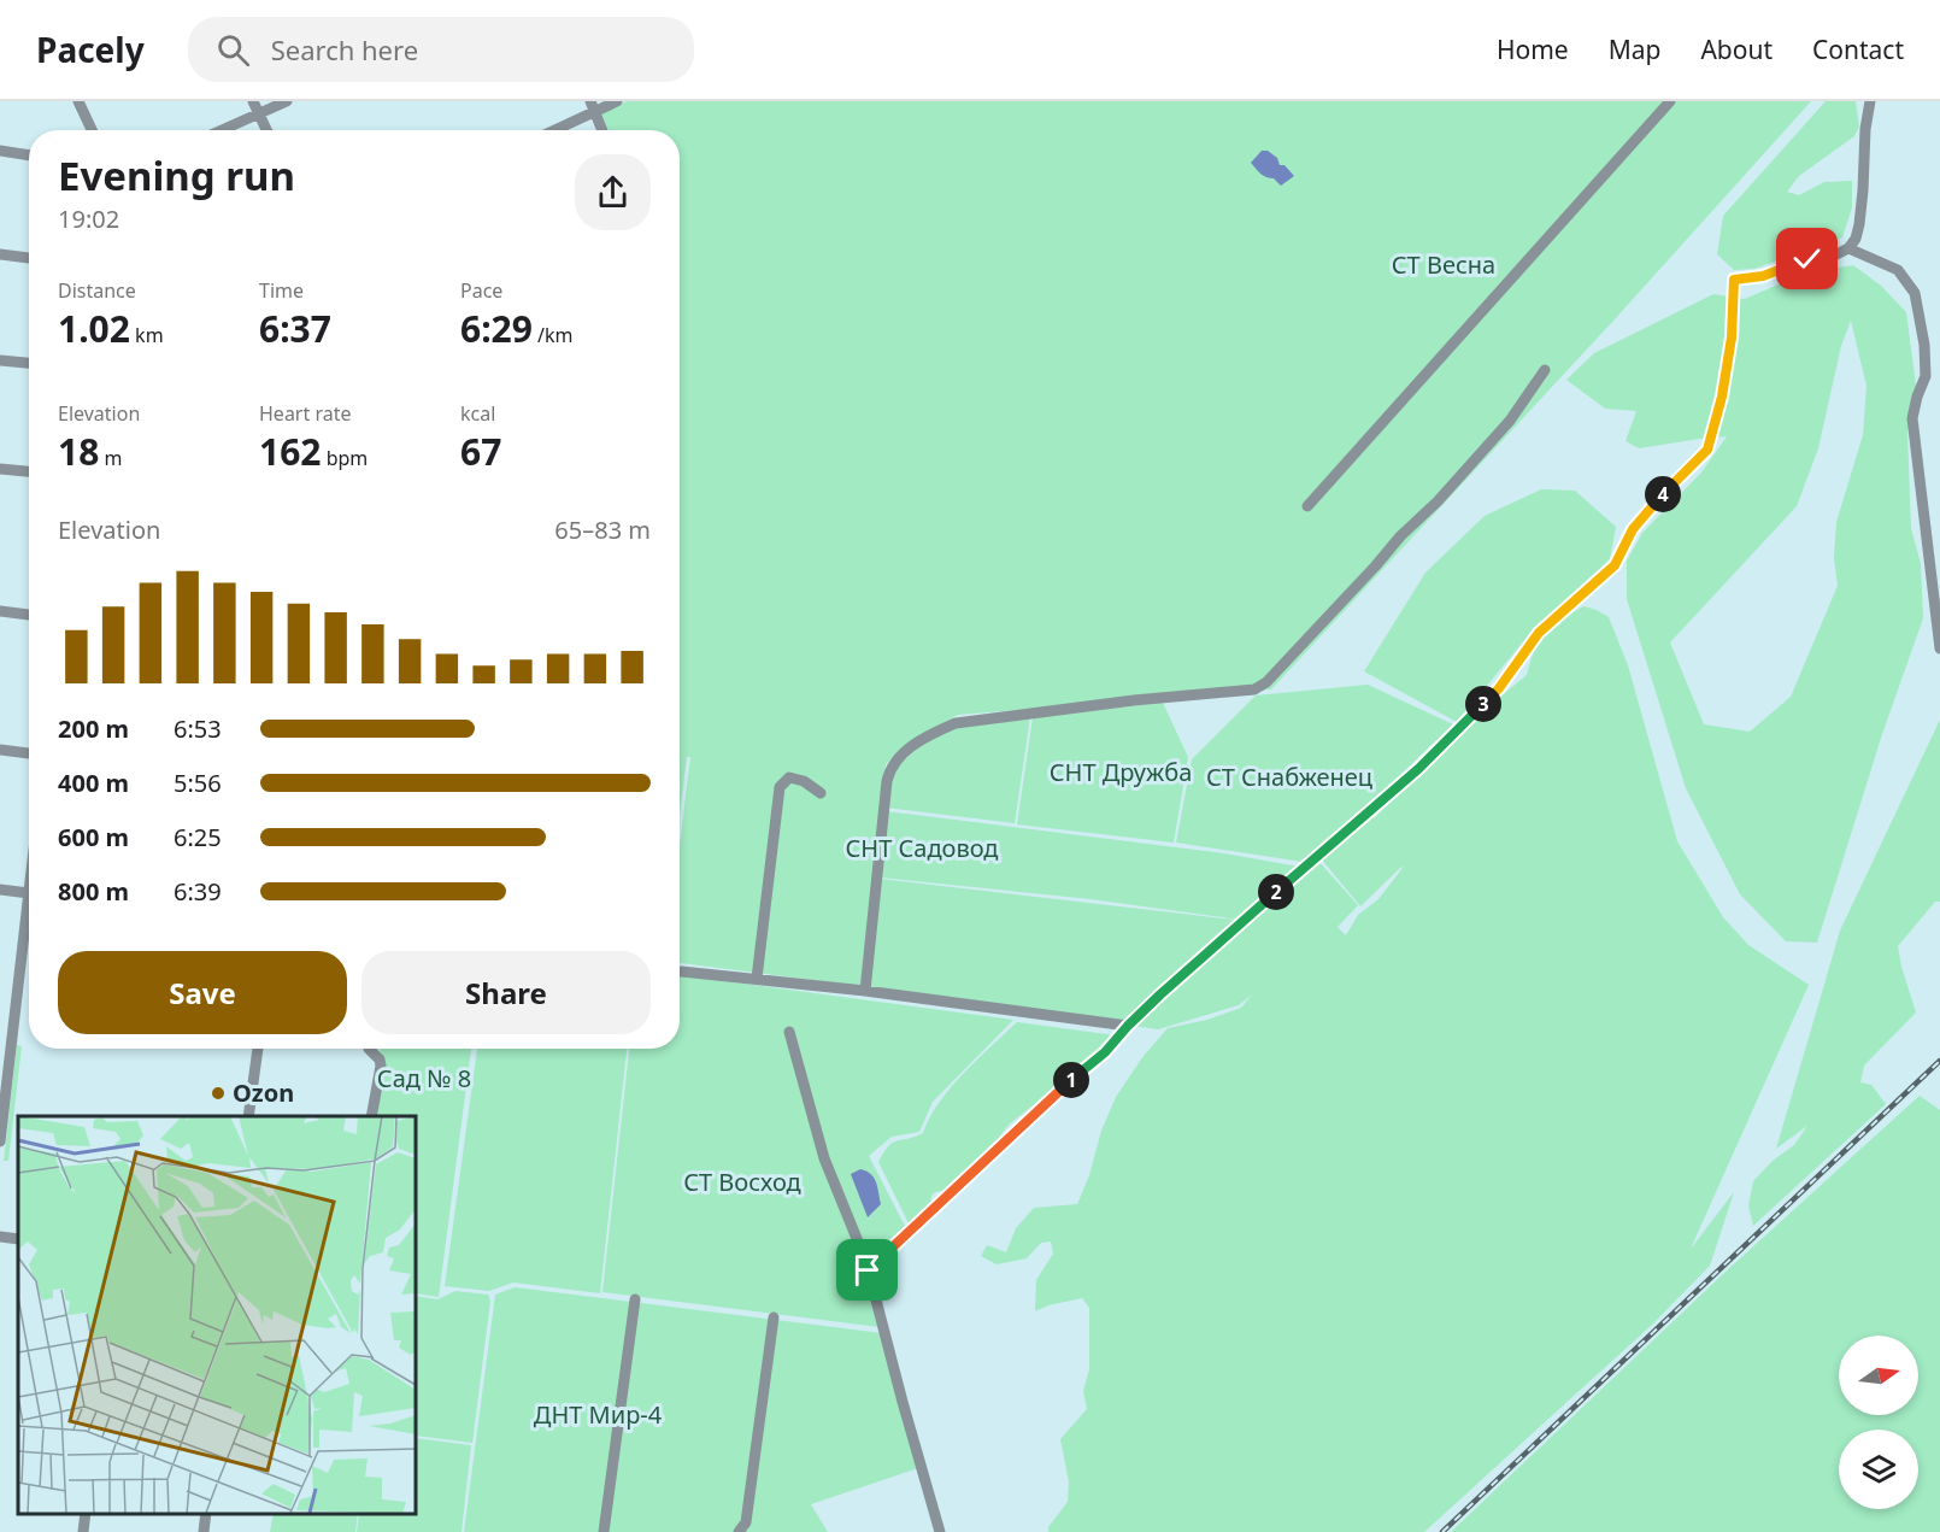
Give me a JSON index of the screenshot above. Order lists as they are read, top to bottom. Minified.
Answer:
{"parks":["СТ Весна","СНТ Дружба","СТ Снабженец","СНТ Садовод","Сад № 8","СТ Восход","ДНТ Мир-4"],"places":["Ozon"],"north":"right","page":{"header":"Pacely","search":"Search here","nav":["Home","Map","About","Contact"],"heading":["Evening run","19:02"],"stats":[["Distance","1.02 km"],["Time","6:37"],["Pace","6:29 /km"],["Elevation","18 m"],["Heart rate","162 bpm"],["kcal","67"]],"pins":["4","3","2","1"],"chart":["Elevation","65–83 m"],"list":[{"name":"200 m","note":"6:53"},{"name":"400 m","note":"5:56"},{"name":"600 m","note":"6:25"},{"name":"800 m","note":"6:39"}],"buttons":["Save","Share"]}}
